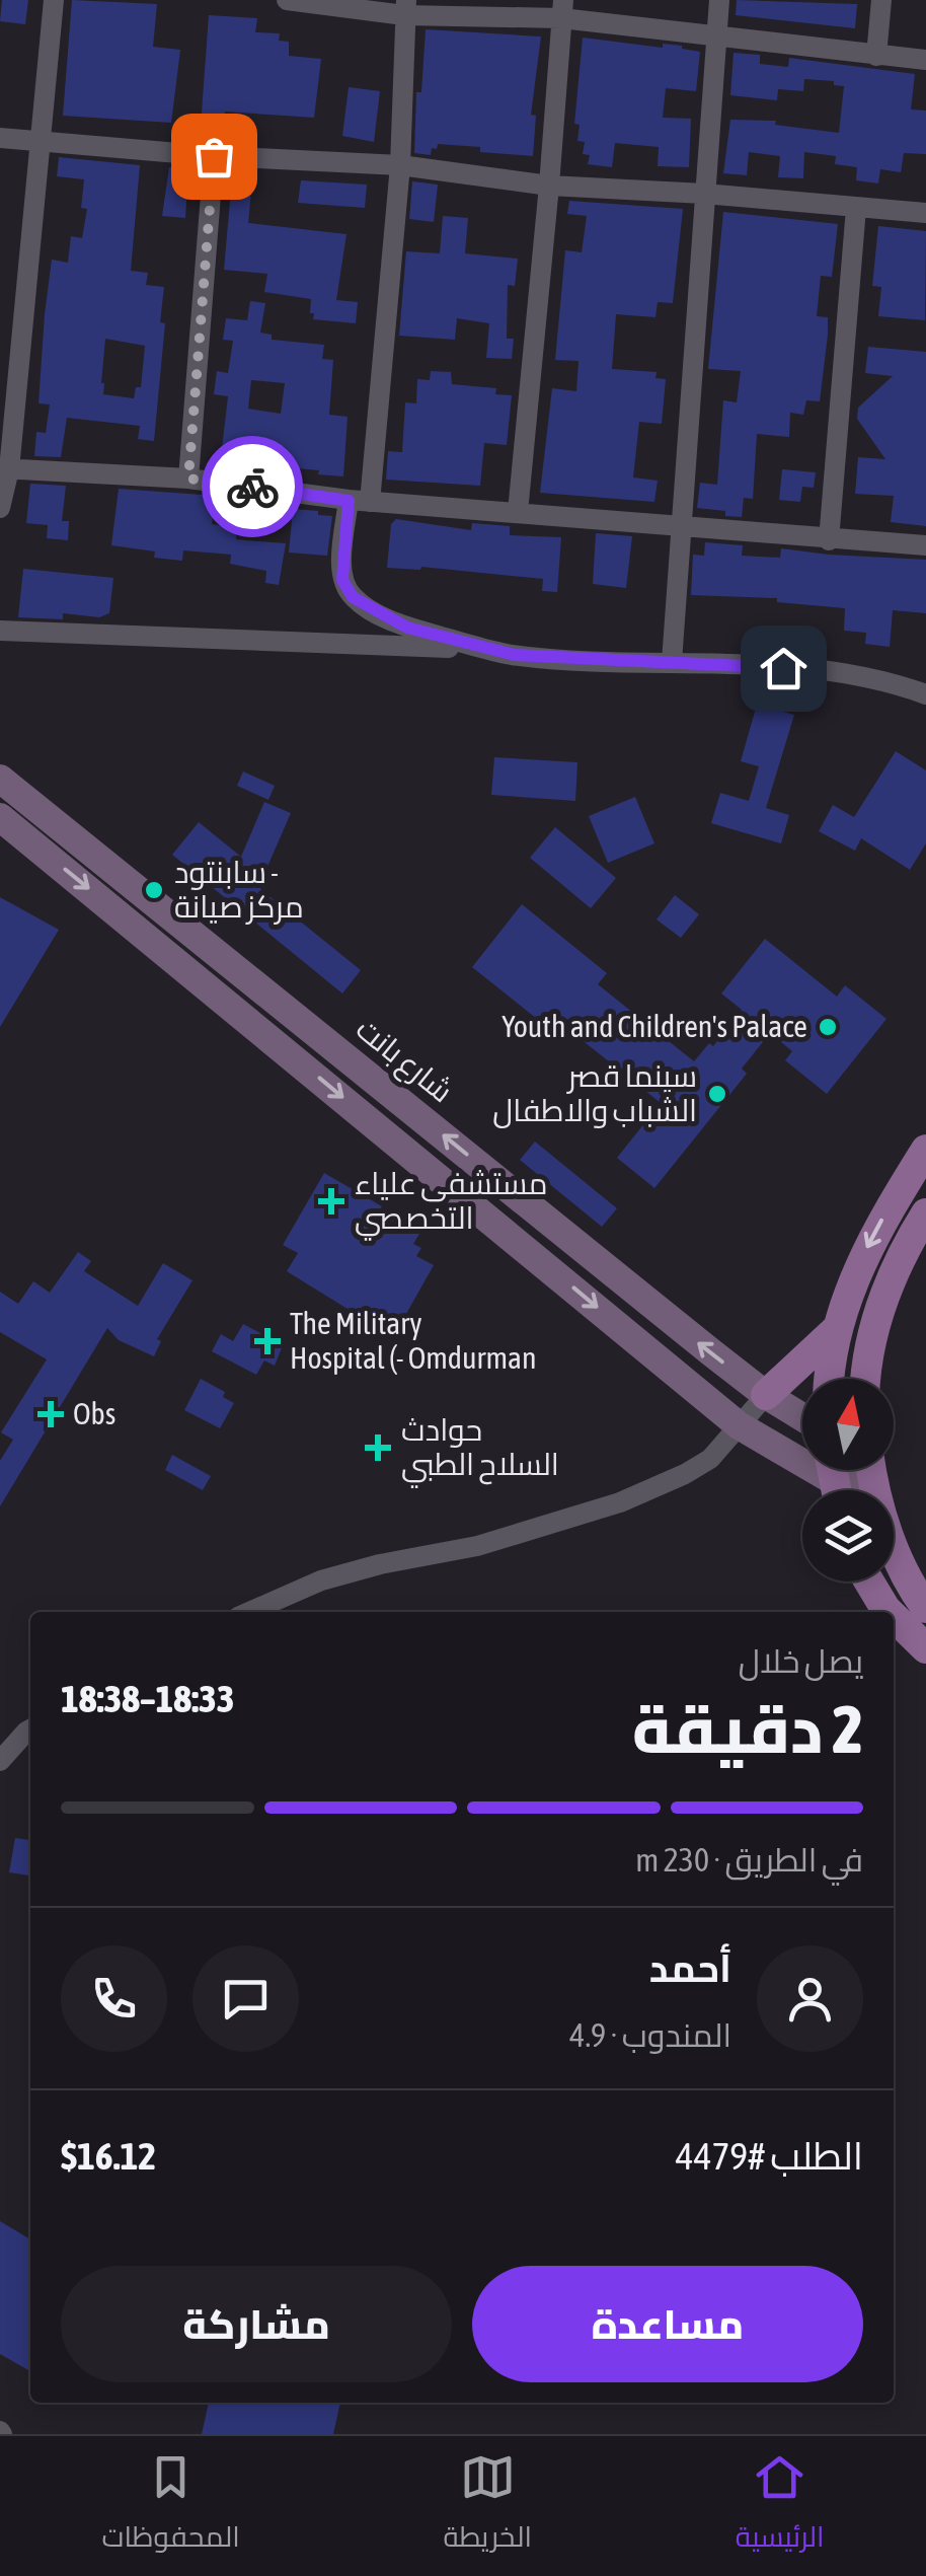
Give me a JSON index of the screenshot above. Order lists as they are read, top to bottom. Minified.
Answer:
{"streets":{"main road":["شارع بانت"]},"places":{"other":["سابنتود - مركز صيانة","Youth and Children's Palace","سينما قصر الشباب والاطفال"],"health":["مستشفى علياء التخصصي","The Military Hospital (- Omdurman","Obs","حوادث السلاح الطبي"]},"north":"top","page":{"heading":["2 دقيقة","يصل خلال","18:33–18:38"],"panel":["أحمد","المندوب · 4.9","الطلب #4479","$16.12"],"bar":"في الطريق · 230 m","buttons":["مساعدة","مشاركة"],"tabs":["الرئيسية","الخريطة","المحفوظات"]}}
